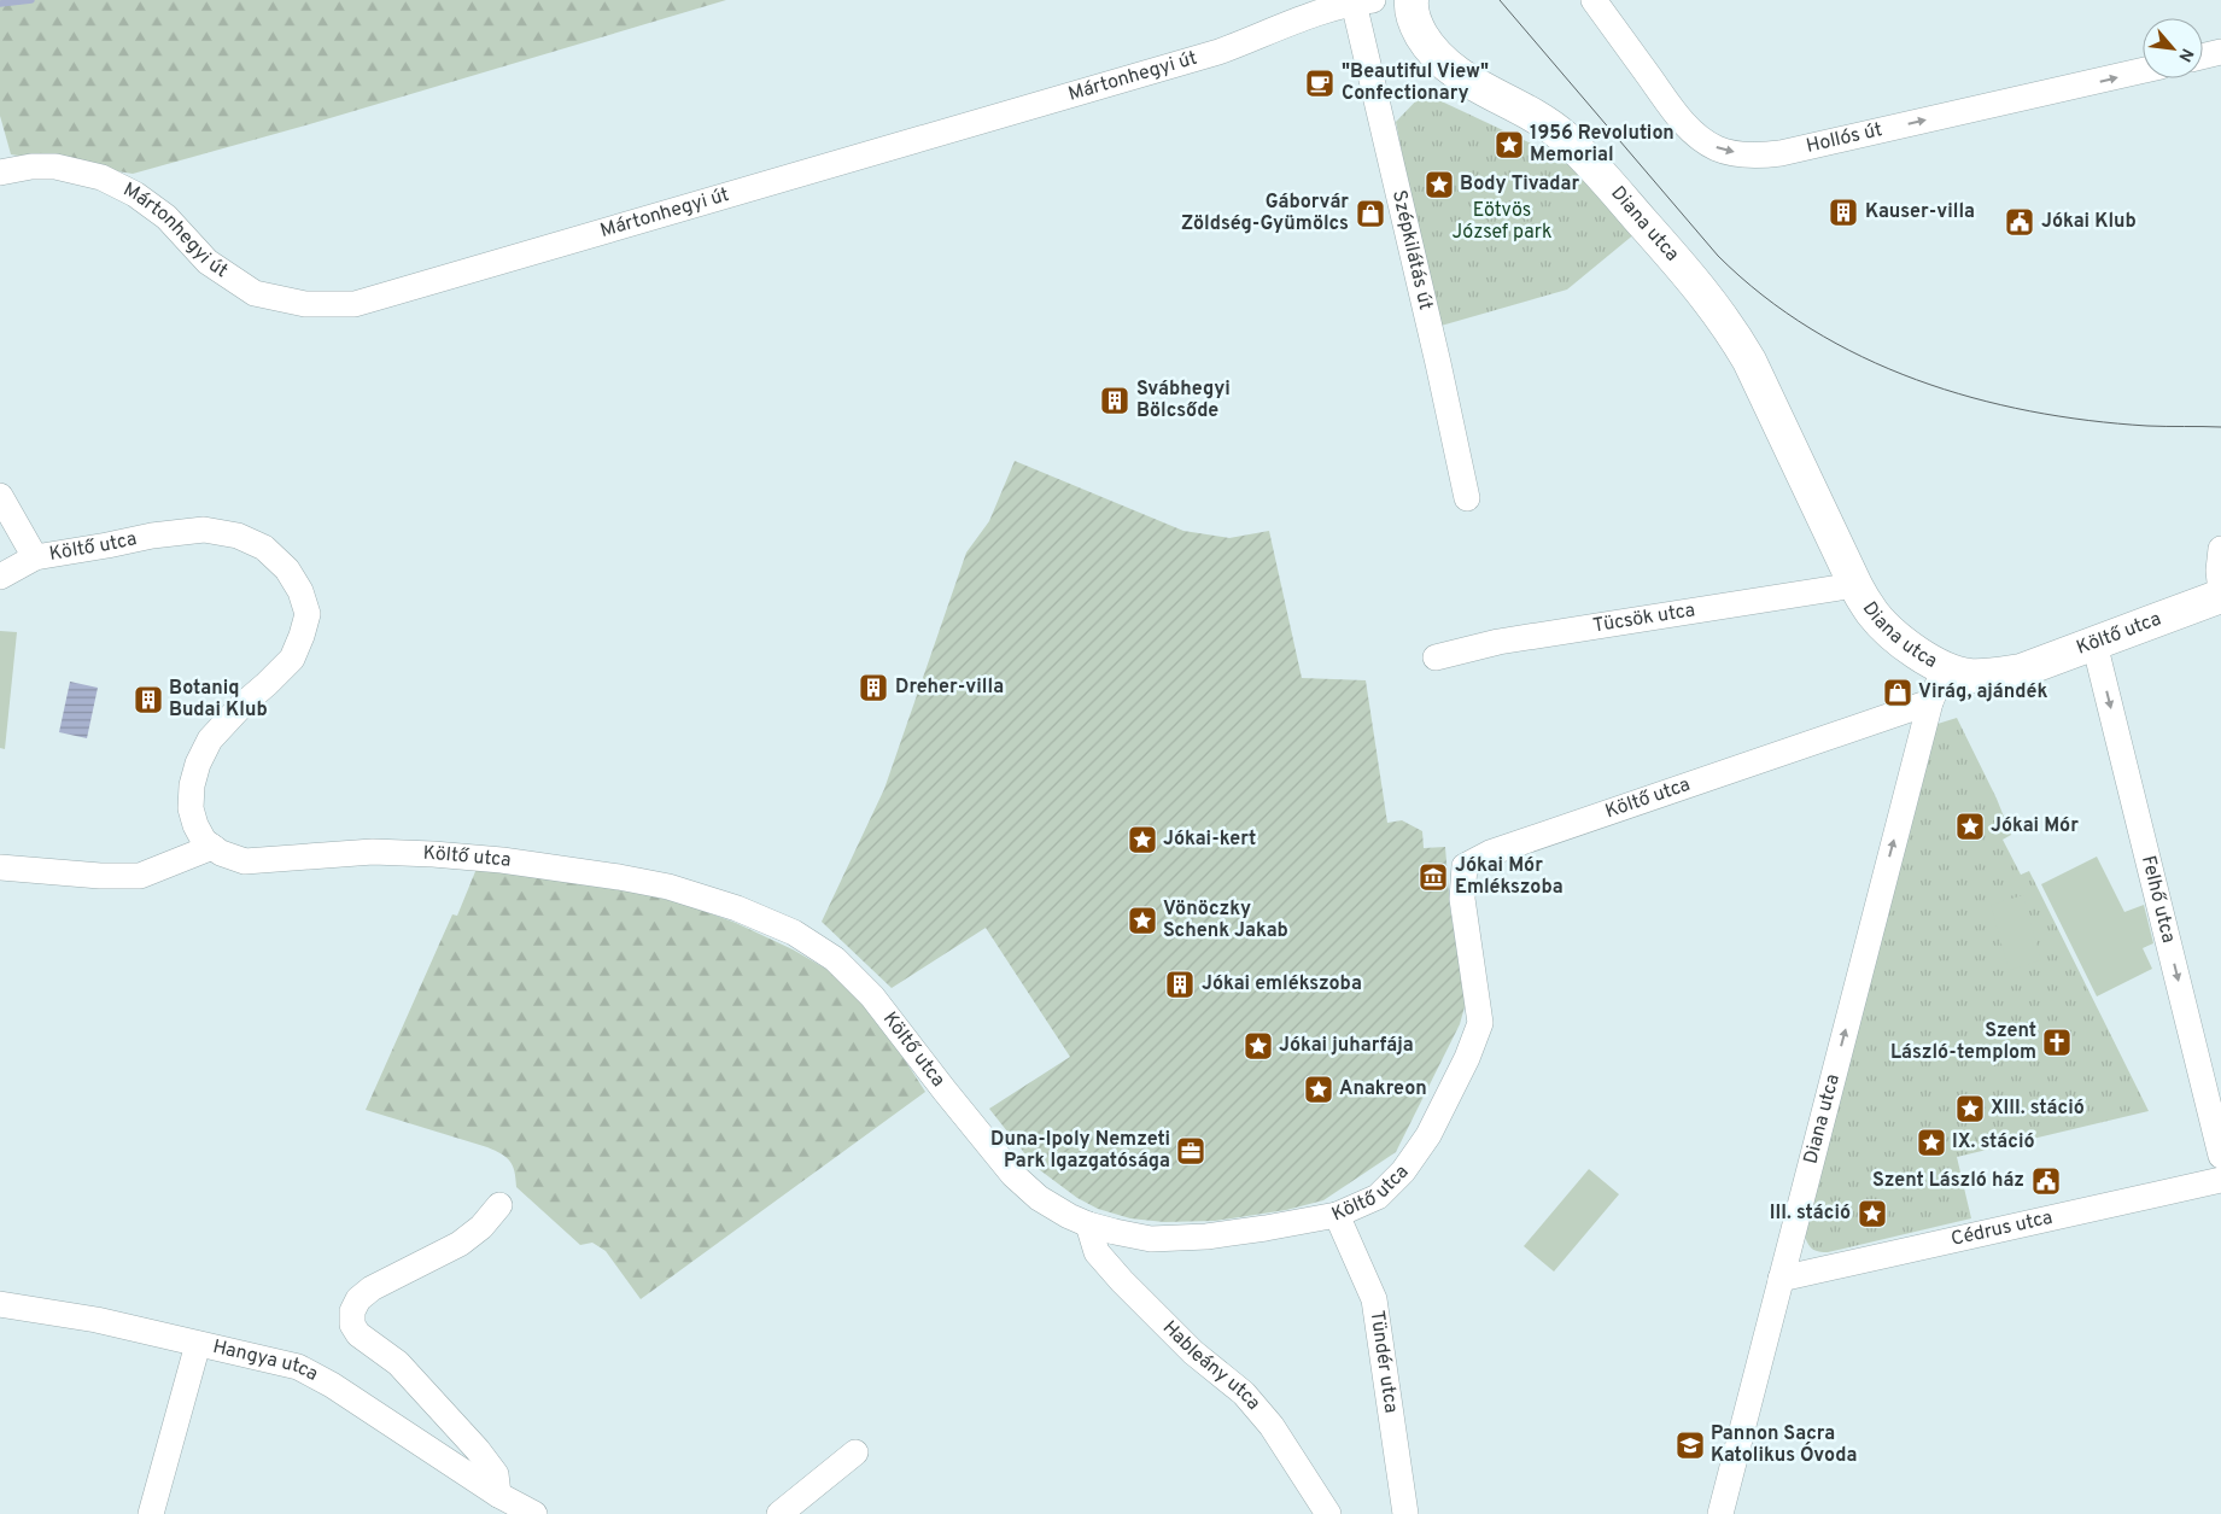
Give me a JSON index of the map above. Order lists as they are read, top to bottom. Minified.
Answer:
{"streets":{"street":["Mártonhegyi út","Hollós út","Diana utca","Szépkilátás út","Költő utca","Tücsök utca","Felhő utca","Cédrus utca","Tündér utca","Hangya utca","Hableány utca"]},"crossings":[["Mártonhegyi út","Szépkilátás út"],["Diana utca","Költő utca"],["Diana utca","Tücsök utca"],["Diana utca","Cédrus utca"],["Költő utca","Felhő utca"],["Költő utca","Tündér utca"],["Költő utca","Hableány utca"]],"one_way":["Hollós út","Felhő utca"],"parks":["Eötvös József park"],"places":{"cafe":["\"Beautiful View\" Confectionary"],"place":["1956 Revolution Memorial","Body Tivadar","Jókai Mór","Jókai-kert","Vönöczky Schenk Jakab","Jókai juharfája","Anakreon","XIII. stáció","IX. stáció","III. stáció"],"building":["Kauser-villa","Svábhegyi Bölcsőde","Dreher-villa","Botaniq Budai Klub","Jókai emlékszoba"],"shop":["Gáborvár Zöldség-Gyümölcs","Virág, ajándék"],"public building":["Jókai Klub","Szent László ház"],"museum":["Jókai Mór Emlékszoba"],"church":["Szent László-templom"],"office":["Duna-Ipoly Nemzeti Park Igazgatósága"],"school or university":["Pannon Sacra Katolikus Óvoda"]},"north":"bottom right"}
